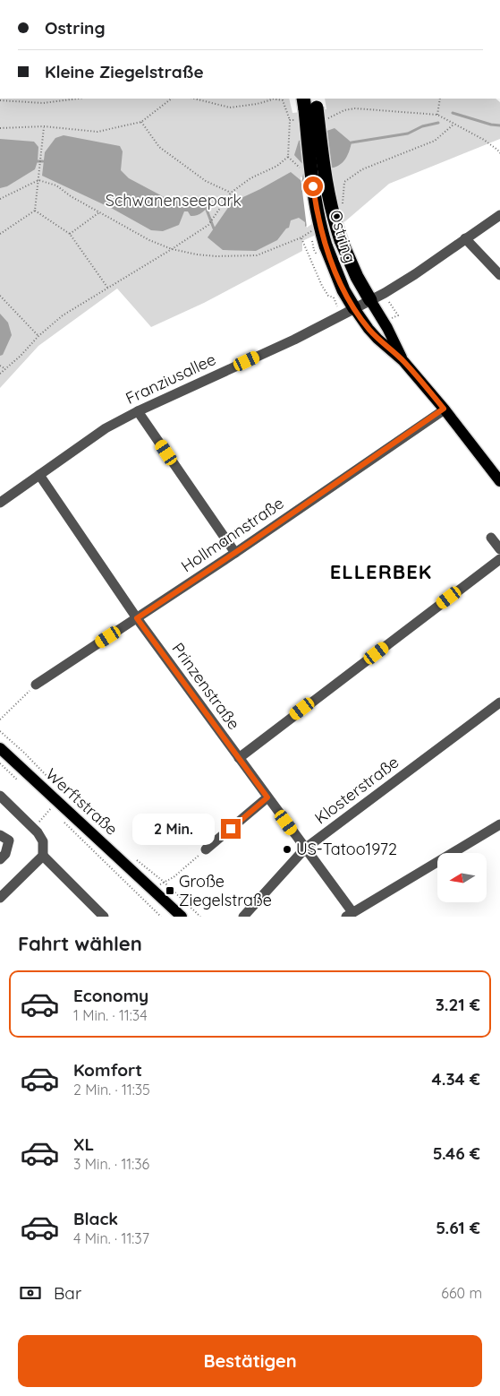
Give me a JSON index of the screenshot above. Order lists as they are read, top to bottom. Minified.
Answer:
{"streets":{"highway":["Ostring"],"main road":["Werftstraße"],"street":["Franziusallee","Hollmannstraße","Prinzenstraße","Klosterstraße"]},"crossings":[["Ostring","Franziusallee"],["Ostring","Hollmannstraße"],["Franziusallee","Prinzenstraße"],["Hollmannstraße","Prinzenstraße"],["Prinzenstraße","Klosterstraße"]],"districts":["ELLERBEK"],"parks":["Schwanenseepark"],"places":{"other":["US-Tatoo1972"],"transit":["Große Ziegelstraße"]},"north":"left","page":{"banner":["Ostring","Kleine Ziegelstraße"],"bubble":"2 Min.","heading":"Fahrt wählen","list":[{"name":"Economy","note":"1 Min. · 11:34","value":"3.21 €"},{"name":"Komfort","note":"2 Min. · 11:35","value":"4.34 €"},{"name":"XL","note":"3 Min. · 11:36","value":"5.46 €"},{"name":"Black","note":"4 Min. · 11:37","value":"5.61 €"}],"pay":["Bar","660 m"],"buttons":"Bestätigen"}}
